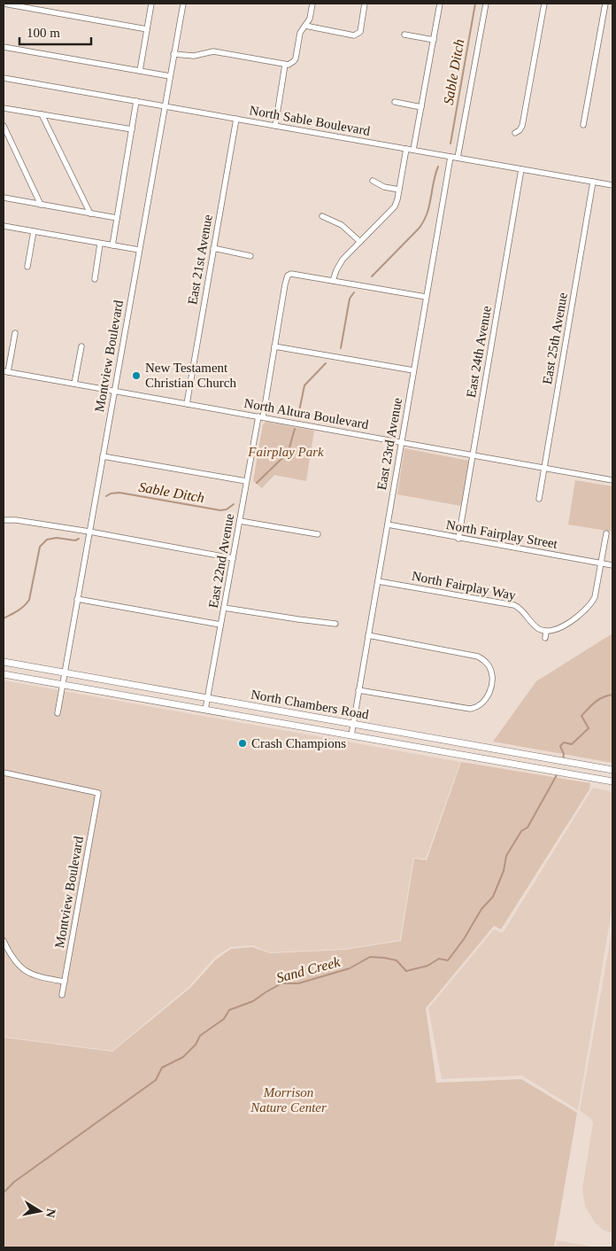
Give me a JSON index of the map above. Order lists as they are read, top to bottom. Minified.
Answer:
{"streets":{"main road":["North Chambers Road"],"street":["North Sable Boulevard","East 21st Avenue","East 25th Avenue","East 24th Avenue","Montview Boulevard","North Altura Boulevard","East 23rd Avenue","North Fairplay Street","East 22nd Avenue","North Fairplay Way"]},"crossings":[["North Sable Boulevard","East 21st Avenue"],["North Sable Boulevard","East 25th Avenue"],["North Sable Boulevard","East 24th Avenue"],["North Sable Boulevard","Montview Boulevard"],["North Sable Boulevard","East 23rd Avenue"],["East 21st Avenue","North Altura Boulevard"],["East 25th Avenue","North Altura Boulevard"],["East 24th Avenue","North Altura Boulevard"],["East 24th Avenue","North Fairplay Street"],["Montview Boulevard","North Altura Boulevard"],["Montview Boulevard","North Chambers Road"],["North Altura Boulevard","East 23rd Avenue"],["North Altura Boulevard","East 22nd Avenue"],["East 23rd Avenue","North Fairplay Street"],["East 23rd Avenue","North Fairplay Way"],["East 23rd Avenue","North Chambers Road"],["East 22nd Avenue","North Chambers Road"]],"water":["Sable Ditch","Sand Creek"],"parks":["Fairplay Park","Morrison Nature Center"],"places":["New Testament Christian Church","Crash Champions"],"scale_bar":"100 m","north":"right"}
